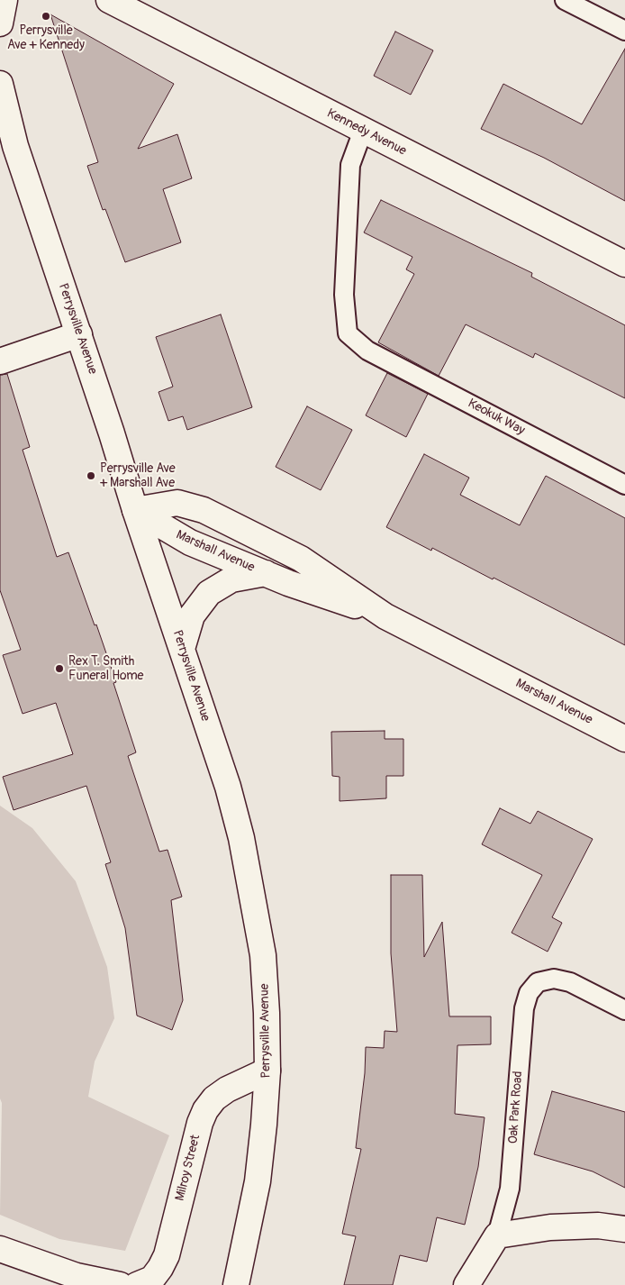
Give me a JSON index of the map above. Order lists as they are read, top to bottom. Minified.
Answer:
{"streets":{"main road":["Kennedy Avenue","Perrysville Avenue","Marshall Avenue","Oak Park Road","Milroy Street"],"lane":["Keokuk Way"]},"crossings":[["Kennedy Avenue","Keokuk Way"],["Perrysville Avenue","Marshall Avenue"],["Perrysville Avenue","Milroy Street"]],"places":["Perrysville Ave + Kennedy","Perrysville Ave + Marshall Ave","Rex T. Smith Funeral Home"]}
